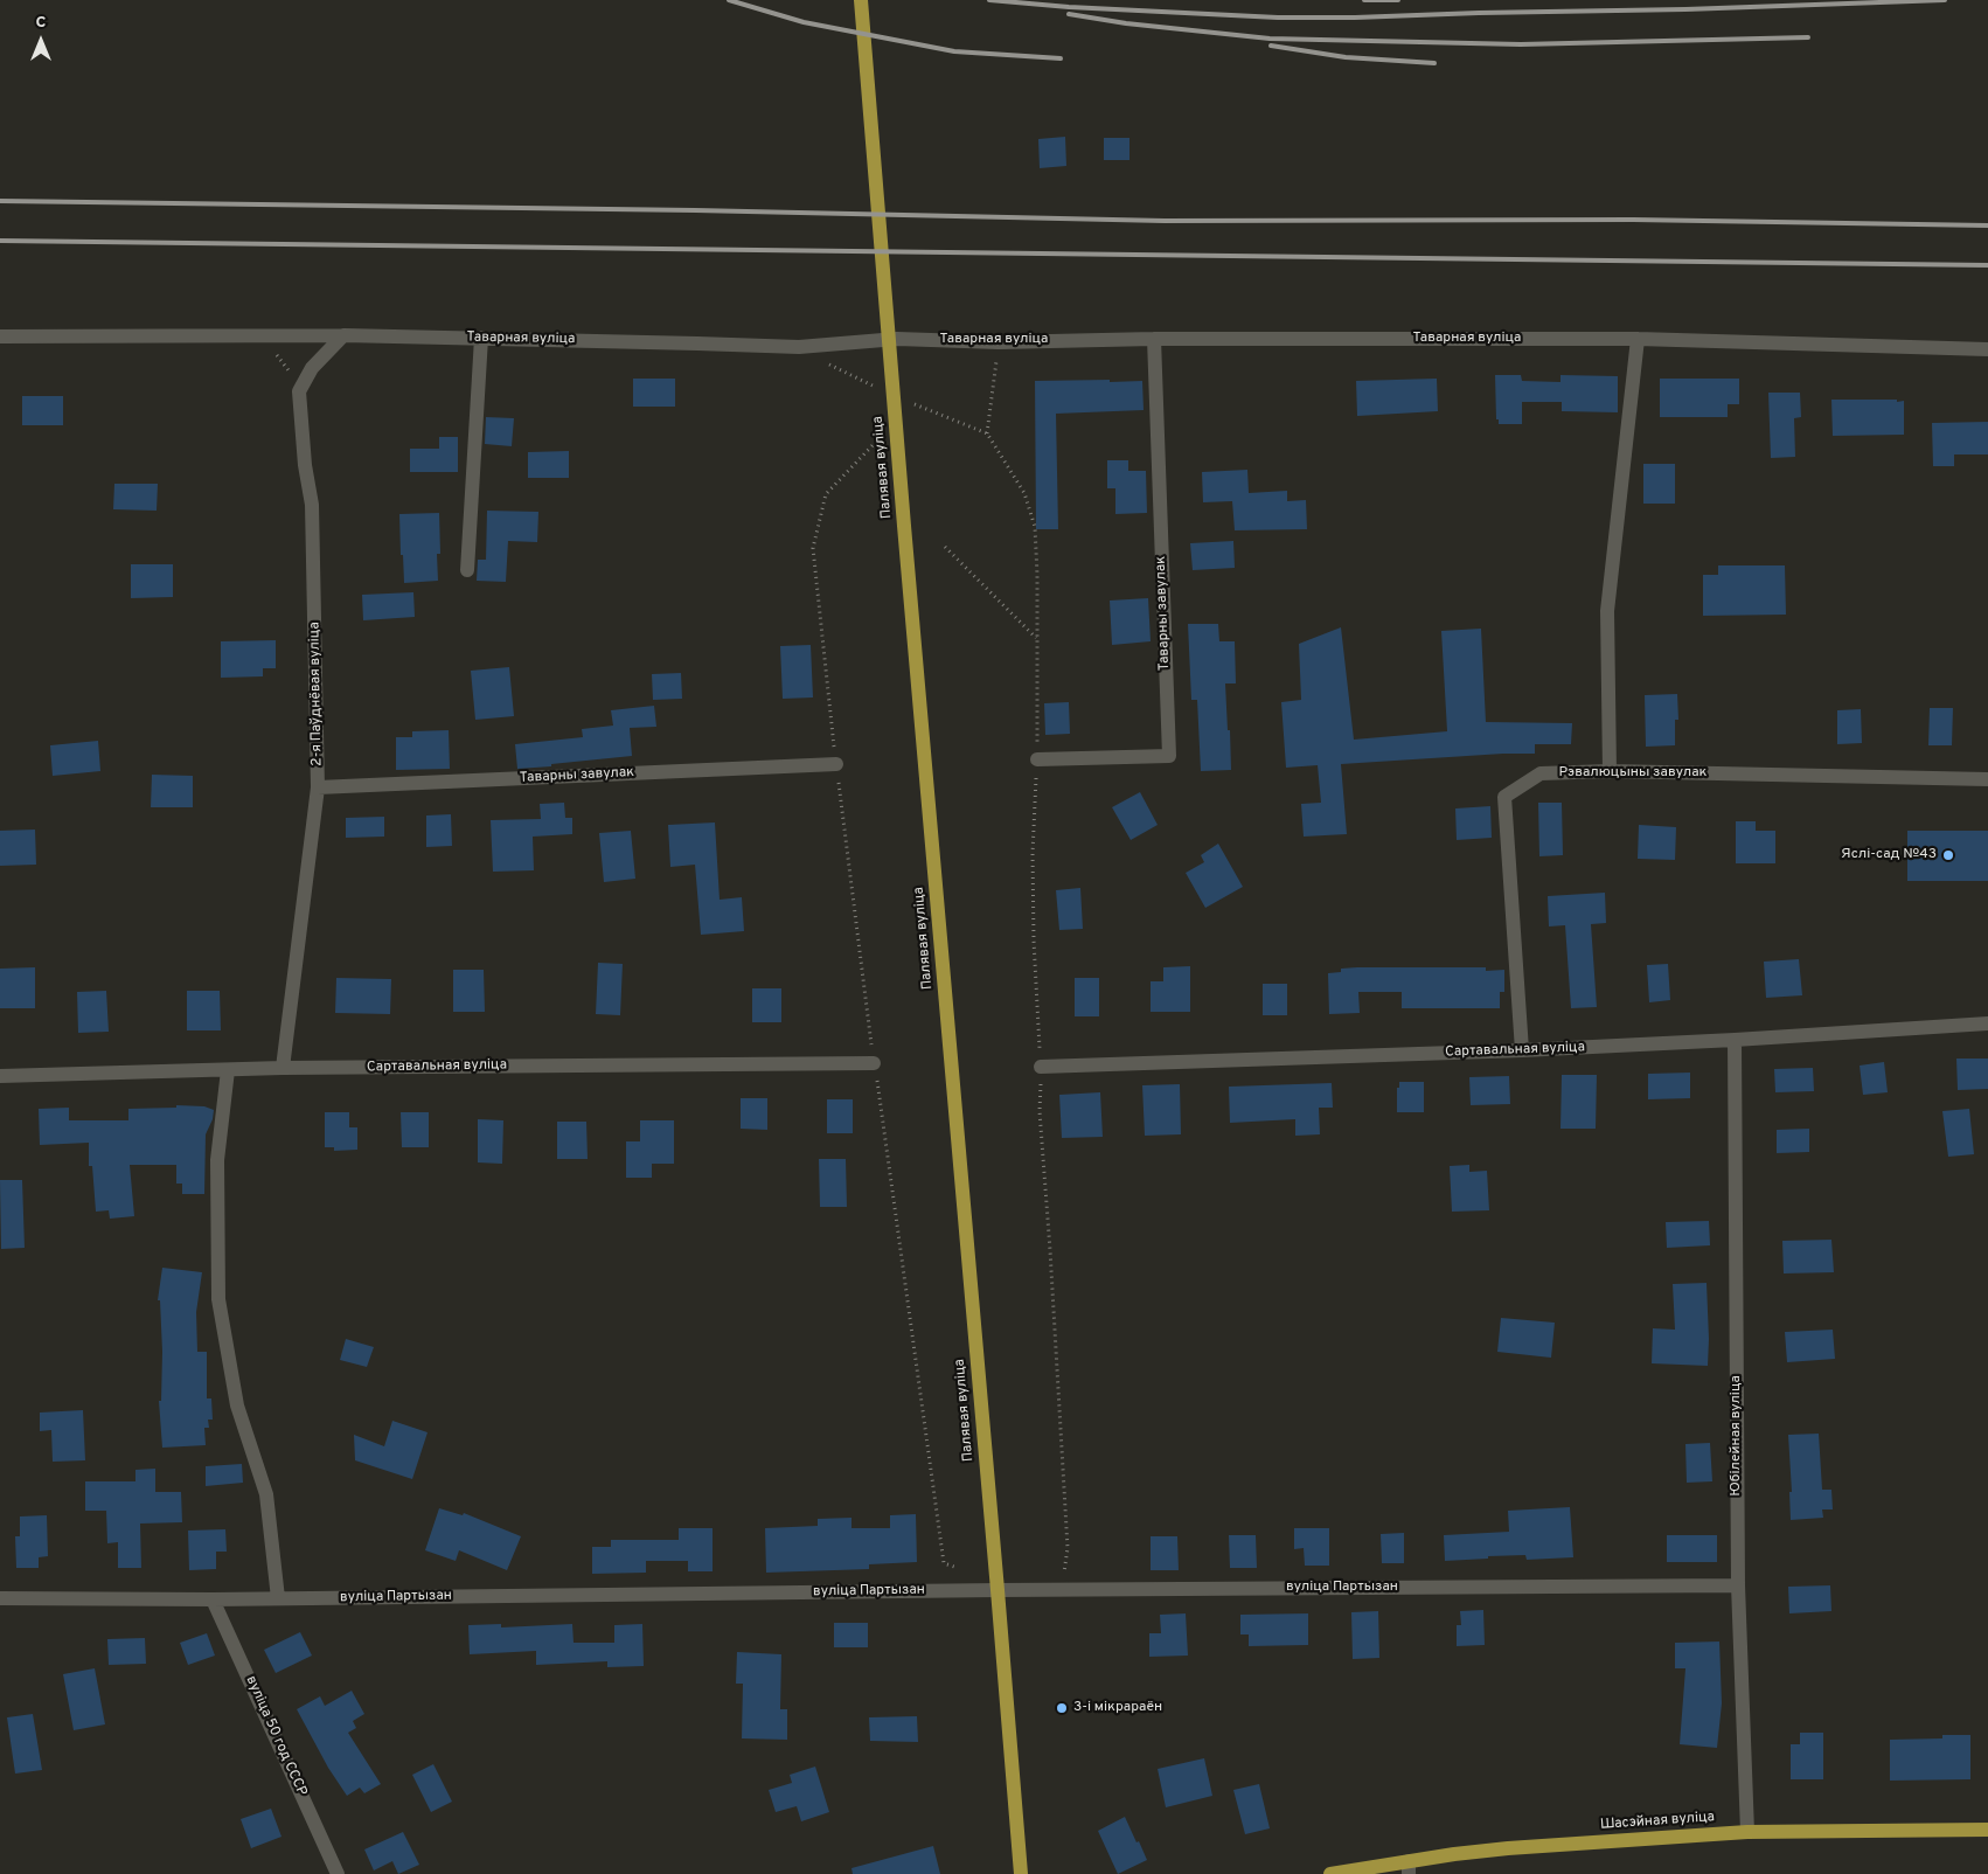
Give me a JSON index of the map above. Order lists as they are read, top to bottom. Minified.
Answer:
{"streets":{"main road":["Палявая вуліца","Шасэйная вуліца"],"street":["Таварная вуліца","Таварны завулак","2-я Паўднёвая вуліца","Рэвалюцыны завулак","Сартавальная вуліца","Юбілейная вуліца","вуліца Партызан","вуліца 50 год СССР"]},"crossings":[["Таварная вуліца","Таварны завулак"],["Палявая вуліца","вуліца Партызан"],["Таварны завулак","2-я Паўднёвая вуліца"],["2-я Паўднёвая вуліца","Сартавальная вуліца"],["Рэвалюцыны завулак","Сартавальная вуліца"],["Сартавальная вуліца","Юбілейная вуліца"],["Юбілейная вуліца","вуліца Партызан"],["Юбілейная вуліца","Шасэйная вуліца"],["вуліца Партызан","вуліца 50 год СССР"]],"places":["Яслі-сад №43","3-і мікрараён"],"north":"top"}
